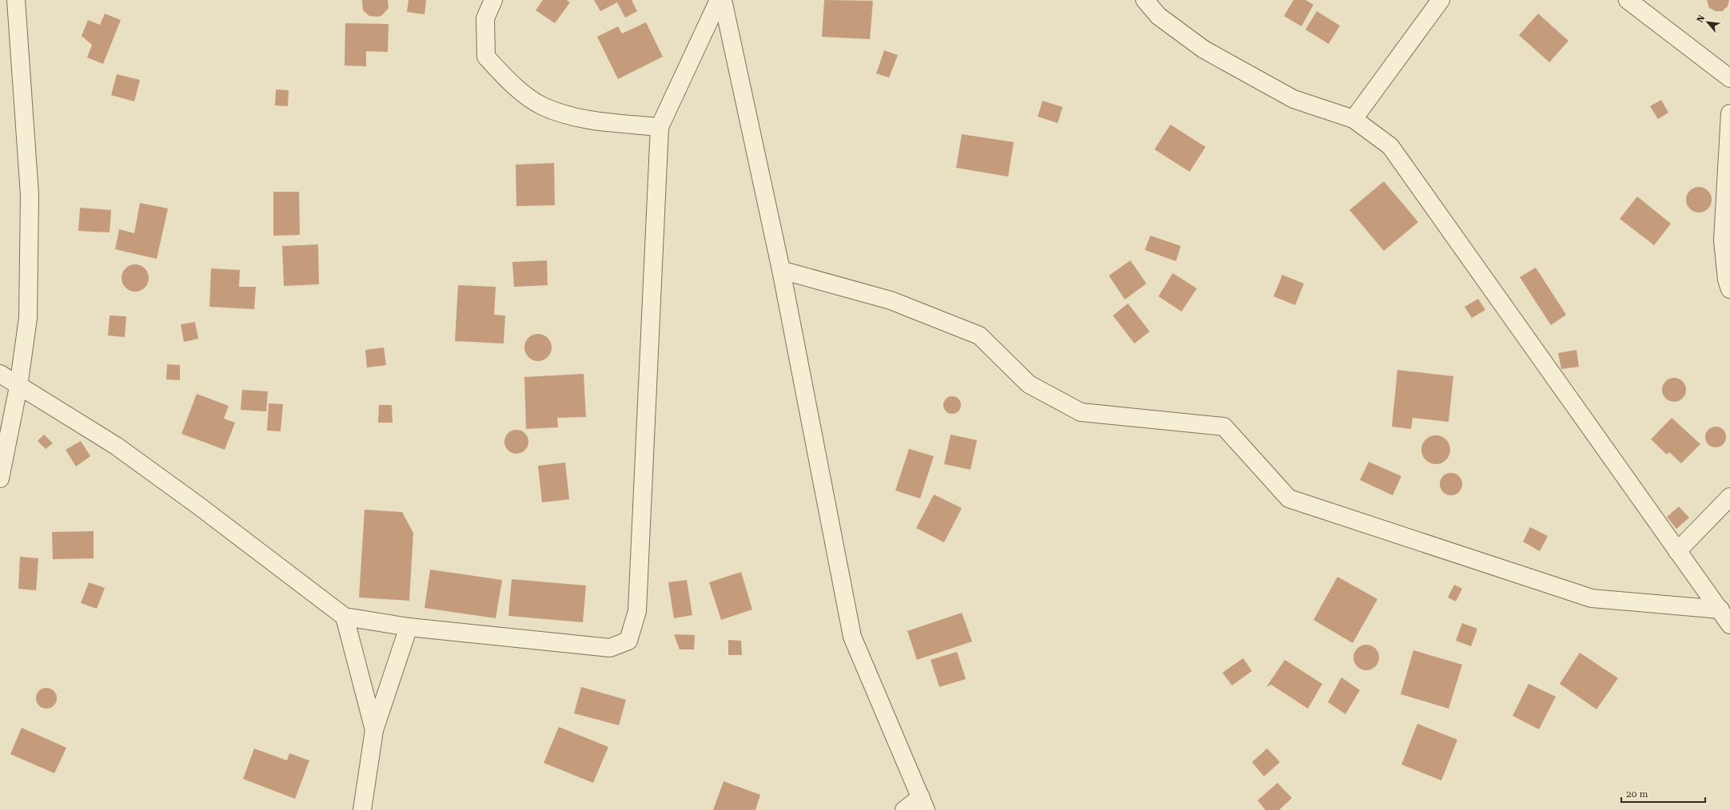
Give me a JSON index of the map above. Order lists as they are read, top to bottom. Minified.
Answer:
{"scale_bar":"20 m","north":"top left"}
